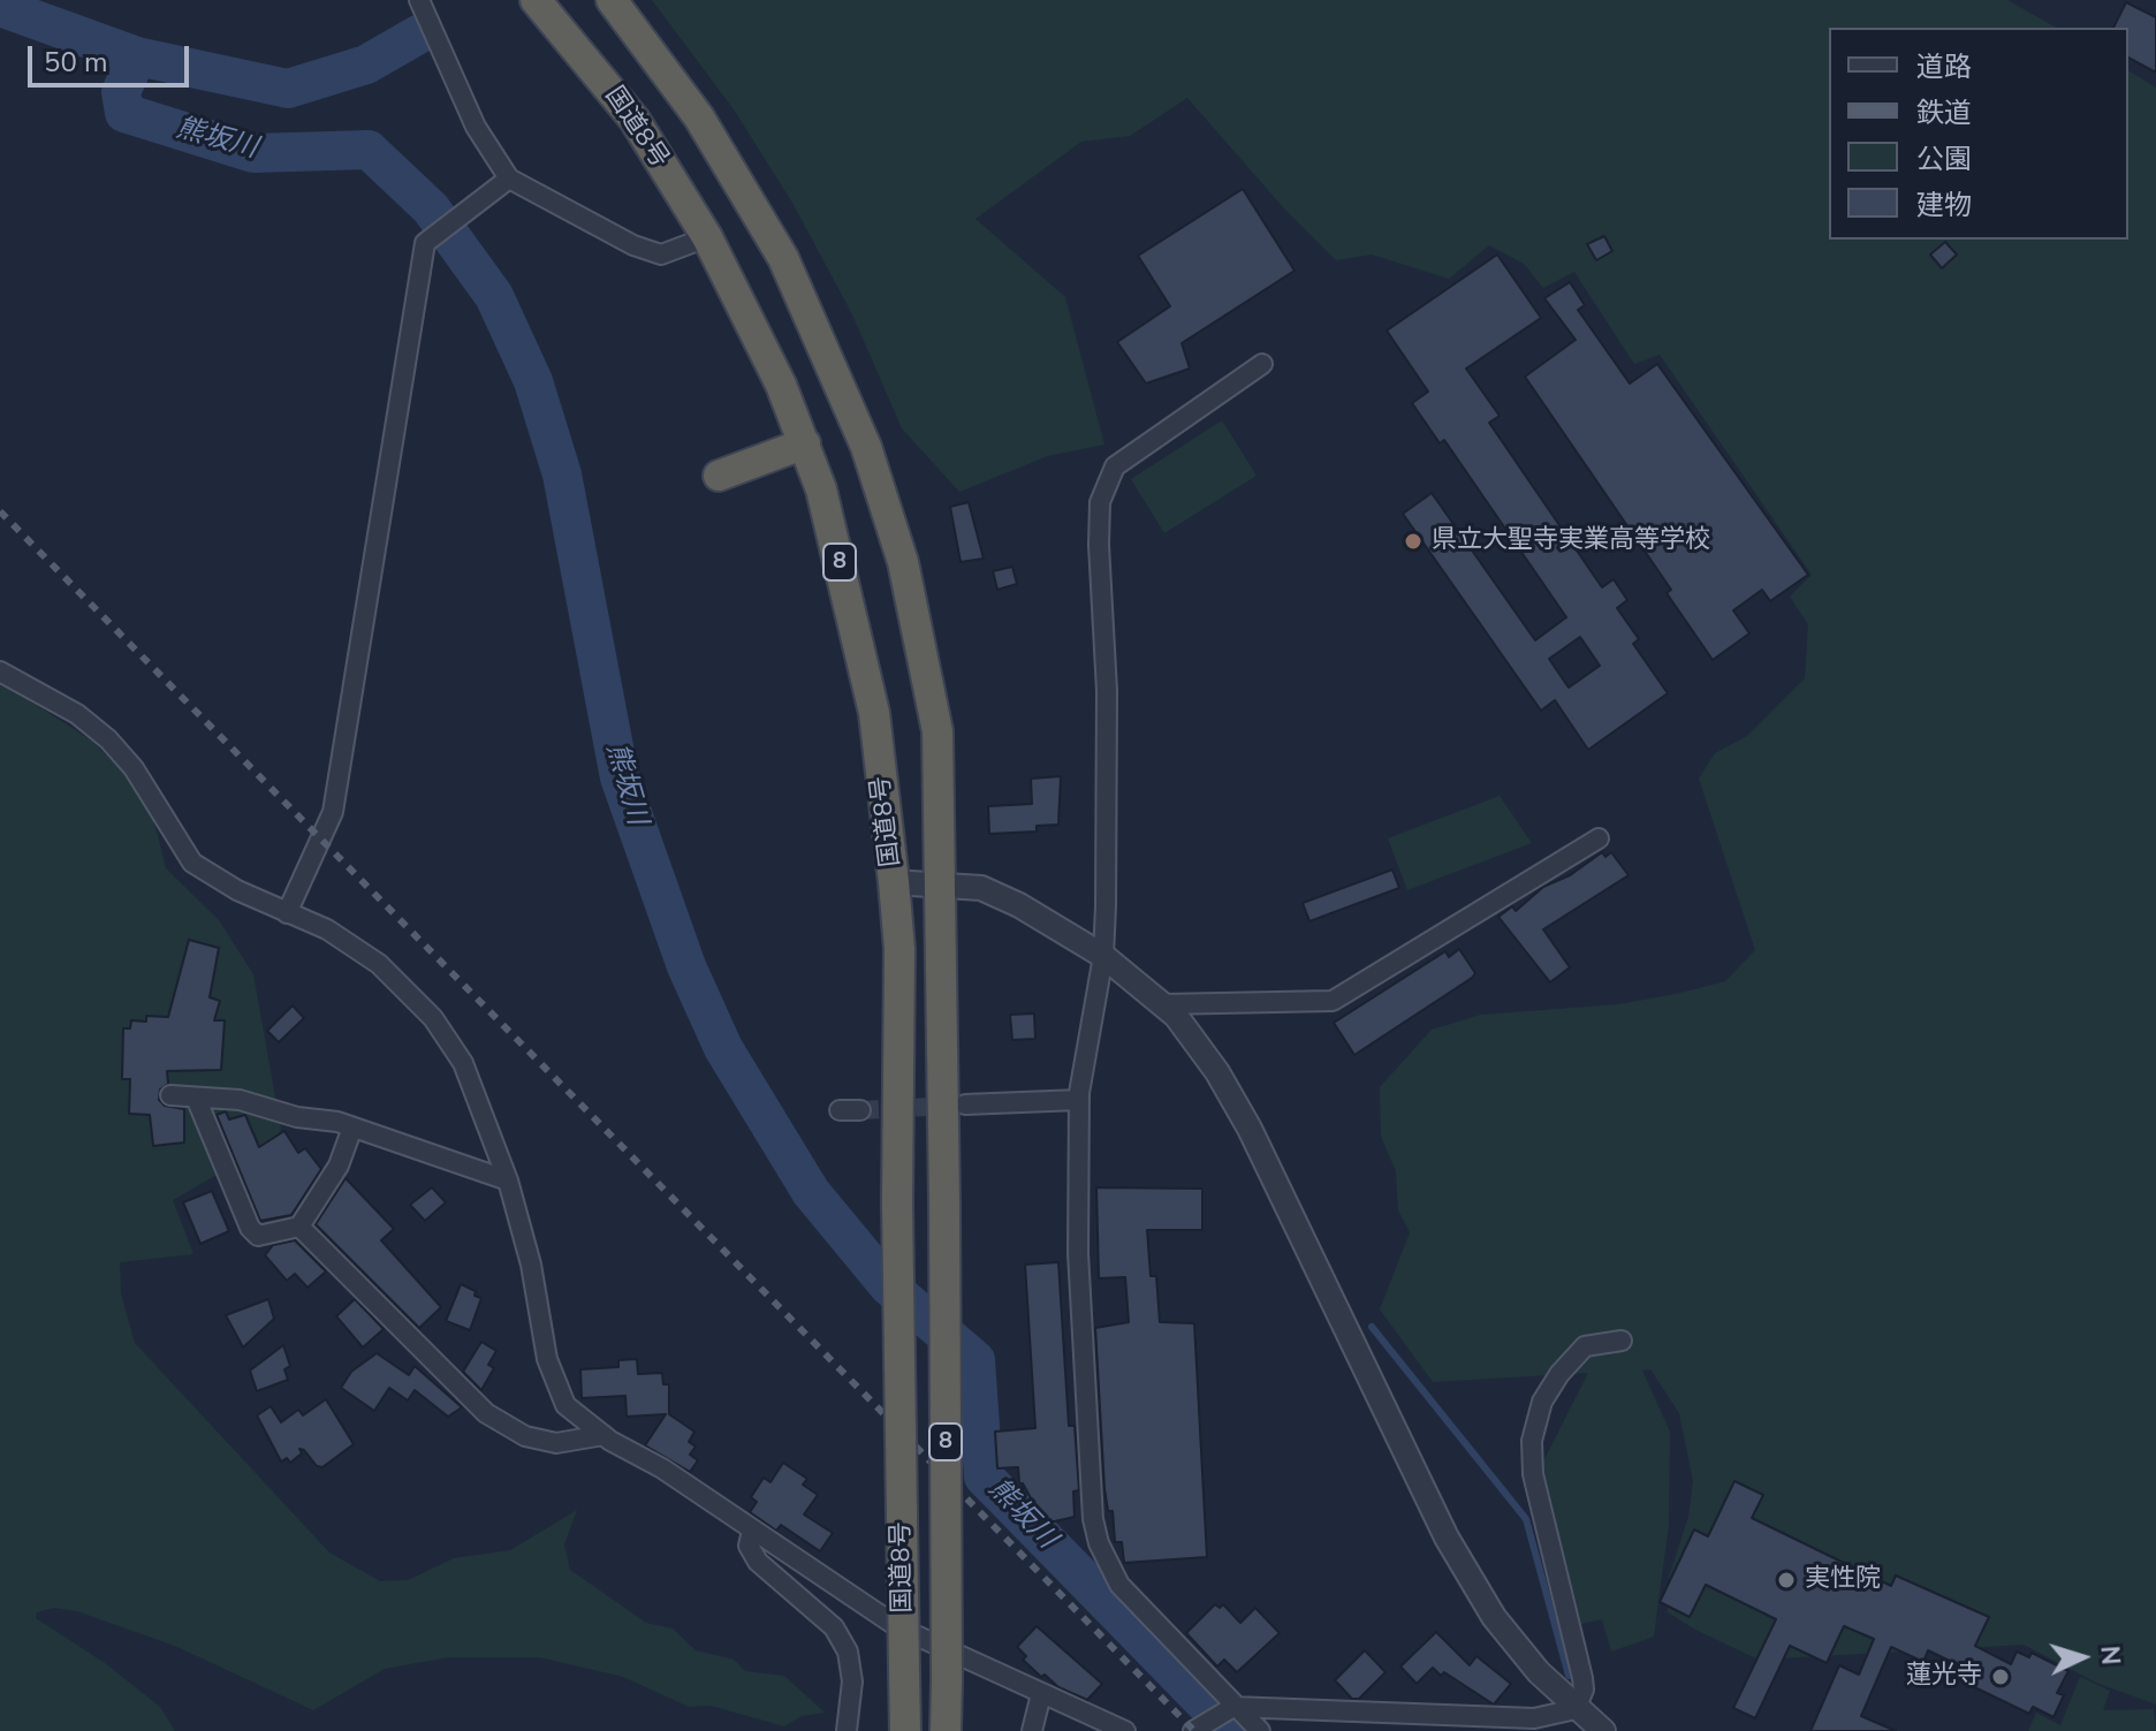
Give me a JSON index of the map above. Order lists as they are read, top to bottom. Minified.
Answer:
{"streets":{"highway":["国道8号","8"]},"water":["熊坂川"],"places":["県立大聖寺実業高等学校","実性院","蓮光寺"],"legend":["道路","鉄道","公園","建物"],"scale_bar":"50 m","north":"right"}
